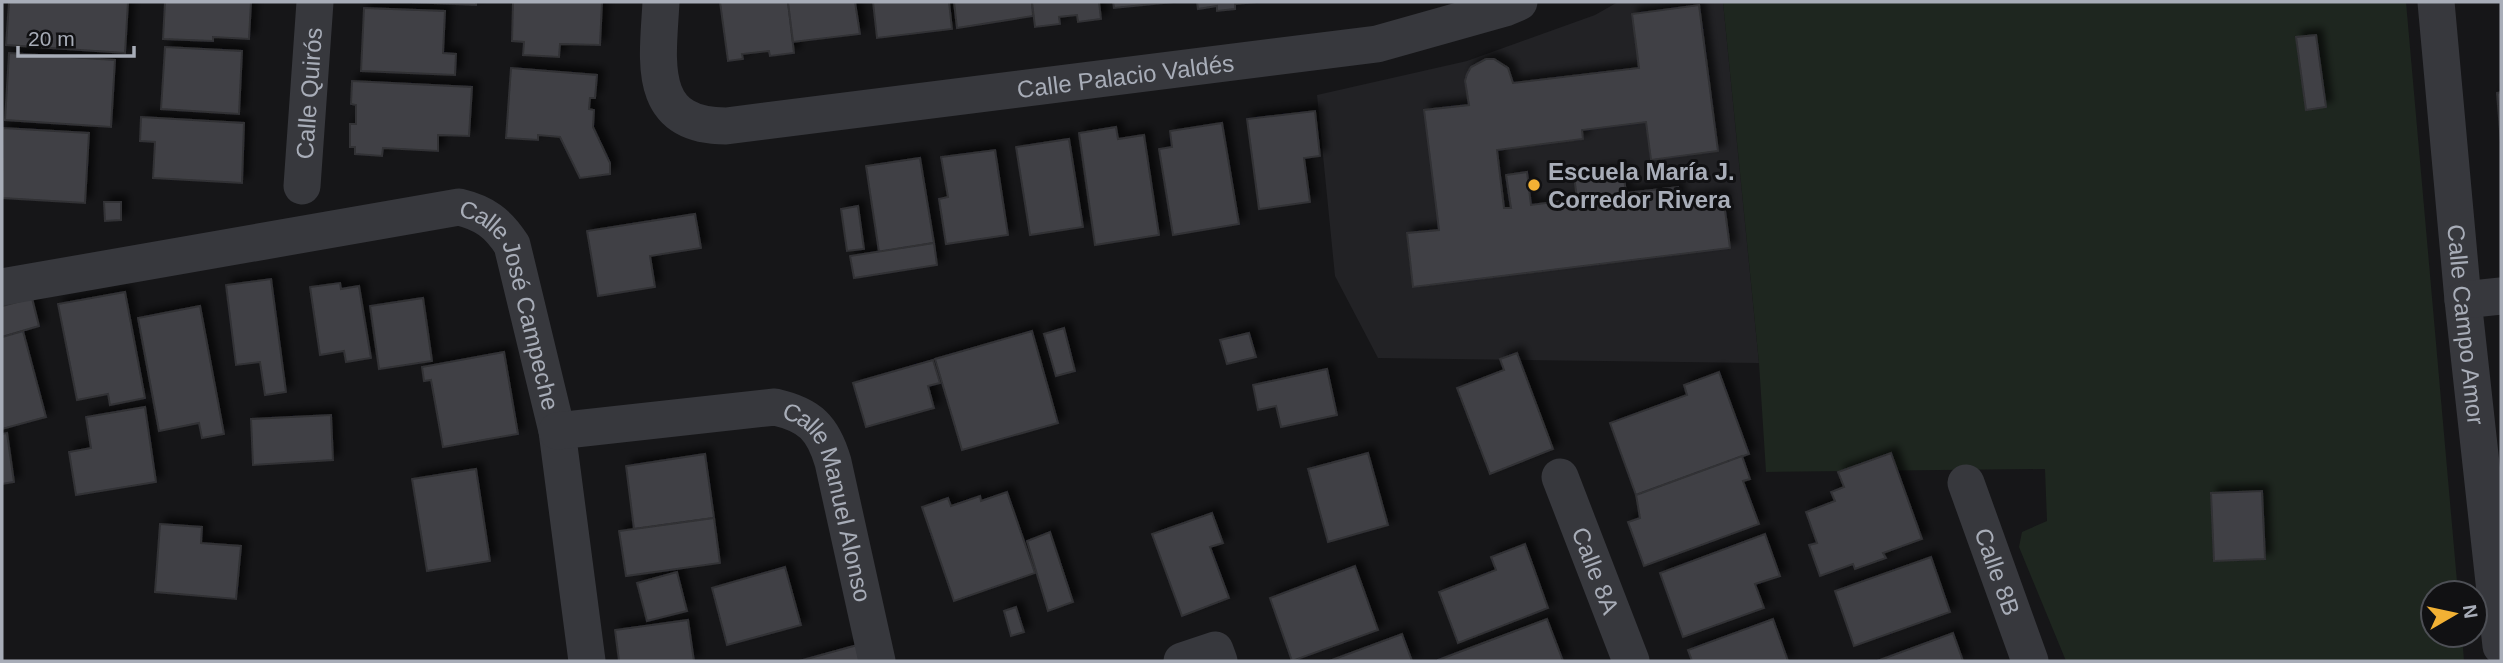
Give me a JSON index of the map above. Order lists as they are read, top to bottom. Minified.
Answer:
{"streets":{"street":["Calle Palacio Valdés","Calle Quirós","Calle José Campeche","Calle Campo Amor","Calle Manuel Alonso","Calle 8A","Calle 8B"]},"crossings":[["Calle José Campeche","Calle Manuel Alonso"]],"places":["Escuela María J. Corredor Rivera"],"scale_bar":"20 m","north":"right"}
